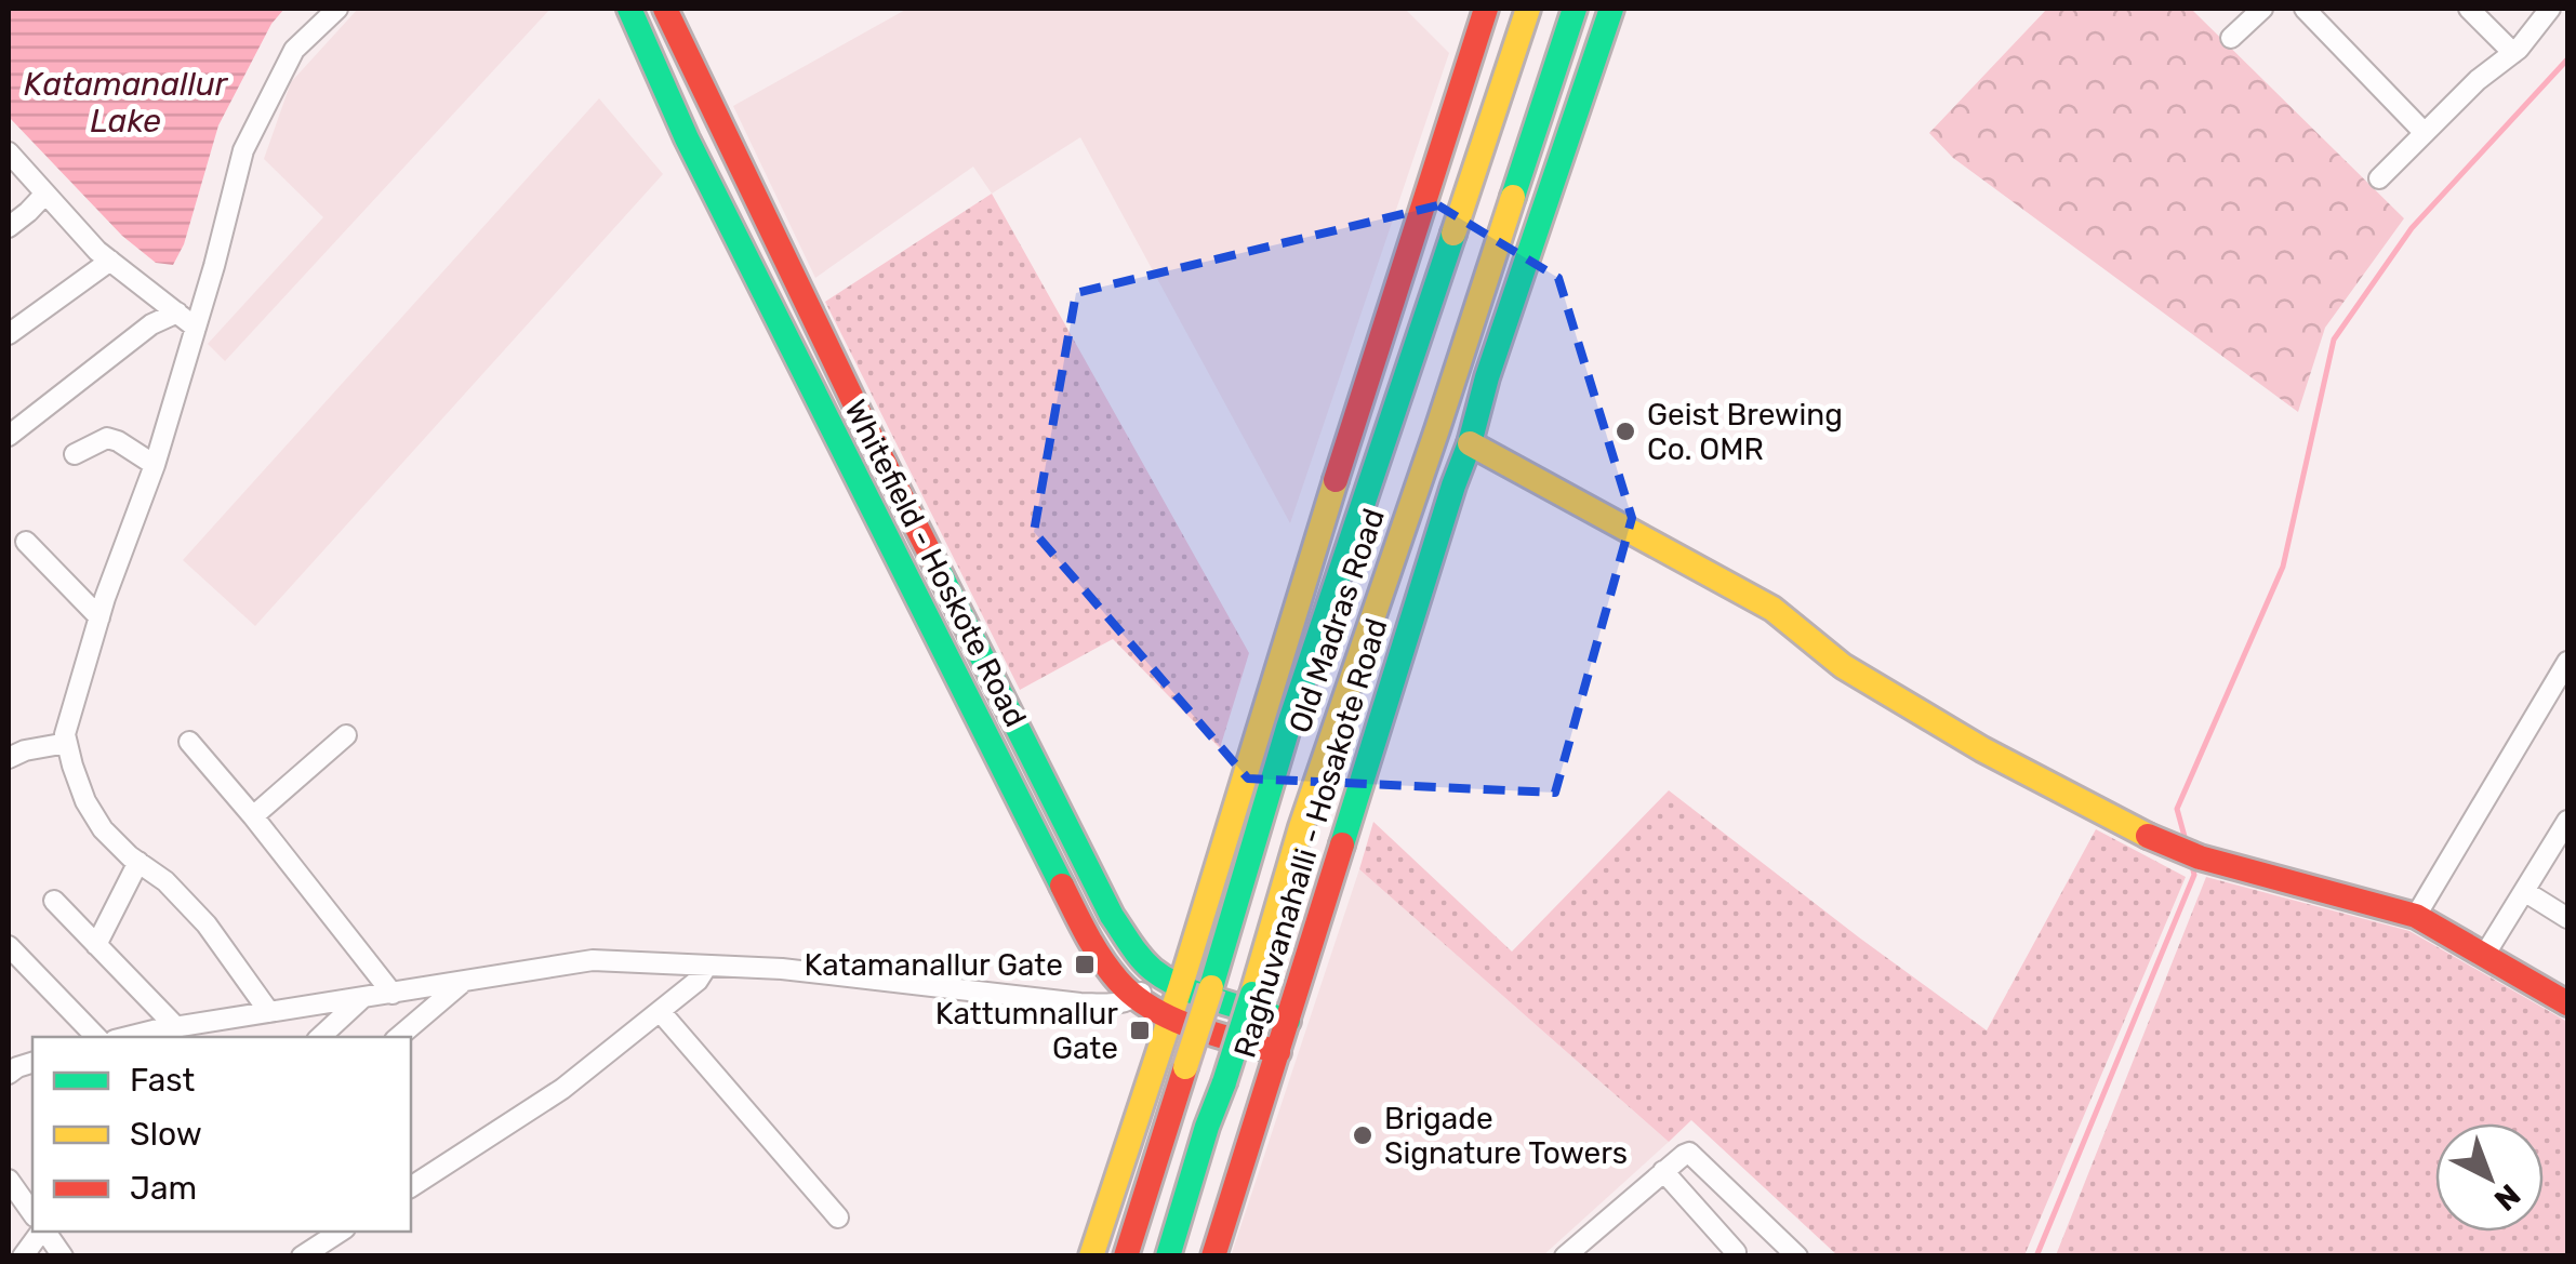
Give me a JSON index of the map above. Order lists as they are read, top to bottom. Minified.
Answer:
{"streets":{"main road":["Whitefield - Hoskote Road","Old Madras Road","Raghuvanahalli - Hosakote Road"]},"crossings":[["Whitefield - Hoskote Road","Old Madras Road"],["Whitefield - Hoskote Road","Raghuvanahalli - Hosakote Road"]],"water":["Katamanallur Lake"],"places":{"other":["Geist Brewing Co. OMR","Brigade Signature Towers"],"transit":["Katamanallur Gate","Kattumnallur Gate"]},"legend":["Fast","Slow","Jam"],"north":"bottom right"}
